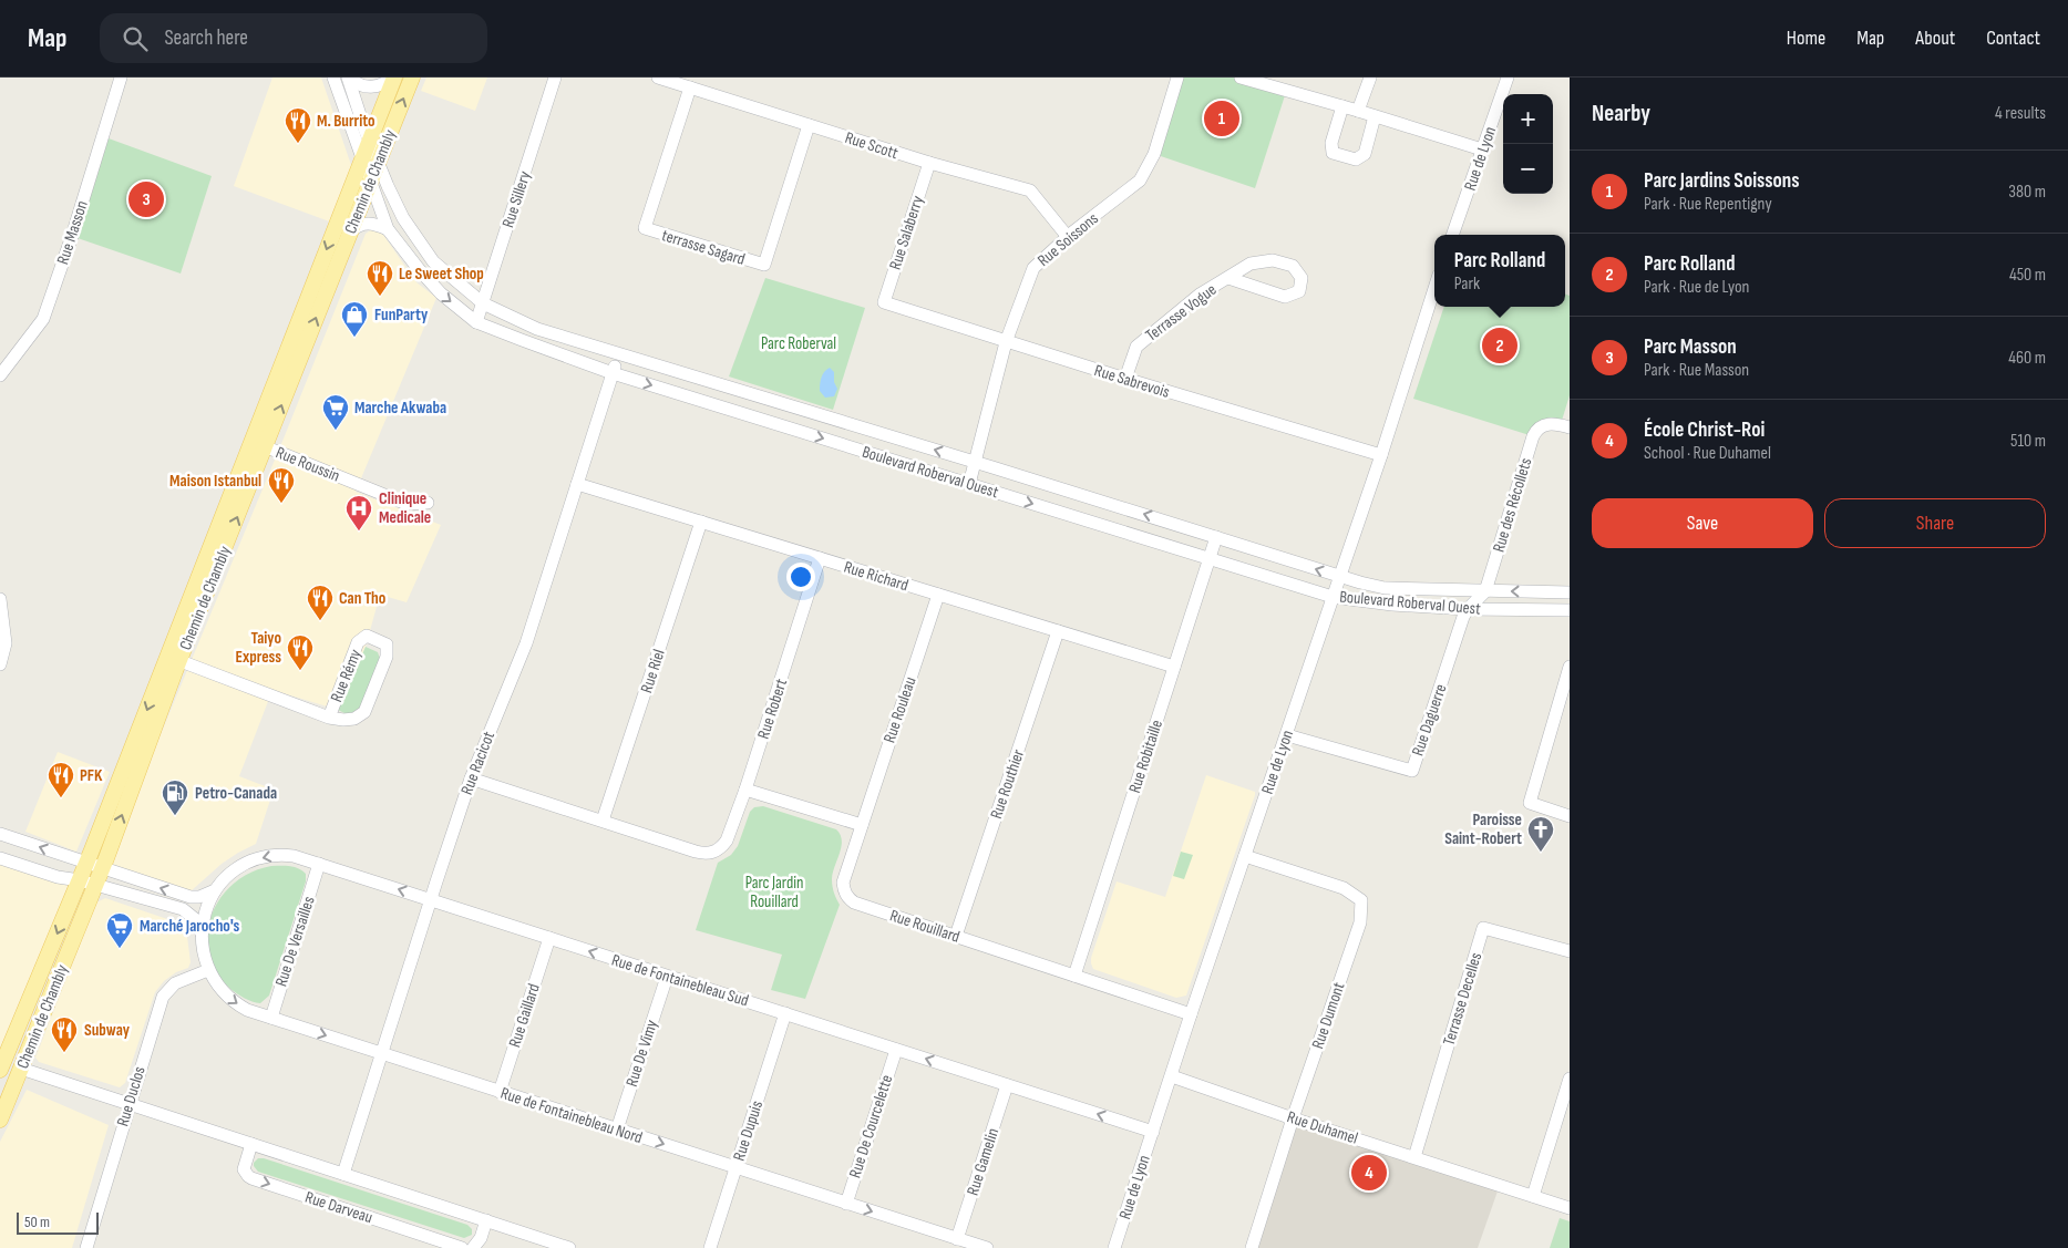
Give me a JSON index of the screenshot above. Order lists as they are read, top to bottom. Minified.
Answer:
{"streets":{"main road":["Chemin de Chambly"],"street":["Rue Scott","Rue de Lyon","Rue Sillery","Rue Masson","Rue Salaberry","Rue Soissons","terrasse Sagard","Terrasse Vogue","Rue Sabrevois","Rue Roussin","Boulevard Roberval Ouest","Rue des Récollets","Rue Richard","Rue Riel","Rue Rémy","Rue Robert","Rue Rouleau","Rue Daguerre","Rue Robitaille","Rue Racicot","Rue Routhier","Rue Rouillard","Rue De Versailles","Rue de Fontainebleau Sud","Terrasse Decelles","Rue Gaillard","Rue Dumont","Rue De Vimy","Rue Duclos","Rue de Fontainebleau Nord","Rue De Courcelette","Rue Duhamel","Rue Dupuis","Rue Gamelin","Rue Darveau"]},"crossings":[["Rue Scott","Rue Salaberry"],["Rue Scott","Rue Soissons"],["Rue Scott","terrasse Sagard"],["Rue de Lyon","Rue Sabrevois"],["Rue de Lyon","Boulevard Roberval Ouest"],["Rue de Lyon","Rue Daguerre"],["Rue de Lyon","Rue Rouillard"],["Rue de Lyon","Rue de Fontainebleau Sud"],["Rue de Lyon","Rue Dumont"],["Rue de Lyon","Rue Duhamel"],["Chemin de Chambly","Rue Roussin"],["Chemin de Chambly","Boulevard Roberval Ouest"],["Chemin de Chambly","Rue Rémy"],["Chemin de Chambly","Rue Darveau"],["Rue Sillery","Boulevard Roberval Ouest"],["Rue Salaberry","Rue Sabrevois"],["Rue Soissons","Rue Sabrevois"],["Rue Soissons","Boulevard Roberval Ouest"],["Terrasse Vogue","Rue Sabrevois"],["Boulevard Roberval Ouest","Rue des Récollets"],["Boulevard Roberval Ouest","Rue Daguerre"],["Boulevard Roberval Ouest","Rue Robitaille"],["Boulevard Roberval Ouest","Rue Racicot"],["Rue des Récollets","Rue Daguerre"],["Rue Richard","Rue Riel"],["Rue Richard","Rue Robert"],["Rue Richard","Rue Rouleau"],["Rue Richard","Rue Robitaille"],["Rue Richard","Rue Racicot"],["Rue Richard","Rue Routhier"],["Rue Riel","Rue Robert"],["Rue Rouleau","Rue Rouillard"],["Rue Robitaille","Rue Rouillard"],["Rue Racicot","Rue de Fontainebleau Sud"],["Rue Racicot","Rue de Fontainebleau Nord"],["Rue Racicot","Rue Darveau"],["Rue Routhier","Rue Rouillard"],["Rue De Versailles","Rue de Fontainebleau Sud"],["Rue De Versailles","Rue de Fontainebleau Nord"],["Rue de Fontainebleau Sud","Rue Gaillard"],["Rue de Fontainebleau Sud","Rue De Vimy"],["Rue de Fontainebleau Sud","Rue De Courcelette"],["Rue de Fontainebleau Sud","Rue Dupuis"],["Rue de Fontainebleau Sud","Rue Gamelin"],["Terrasse Decelles","Rue Duhamel"],["Rue Gaillard","Rue de Fontainebleau Nord"],["Rue Dumont","Rue Duhamel"],["Rue De Vimy","Rue de Fontainebleau Nord"],["Rue Duclos","Rue de Fontainebleau Nord"],["Rue Duclos","Rue Darveau"],["Rue de Fontainebleau Nord","Rue De Courcelette"],["Rue de Fontainebleau Nord","Rue Dupuis"],["Rue de Fontainebleau Nord","Rue Gamelin"]],"one_way":["Rue de Fontainebleau Sud","Rue de Fontainebleau Nord"],"parks":["Parc Roberval","Parc Jardin Rouillard"],"places":{"restaurant":["M. Burrito","Le Sweet Shop","Maison Istanbul","Can Tho","Taiyo Express","PFK","Subway"],"shop":["FunParty"],"supermarket":["Marche Akwaba","Marché Jarocho's"],"hospital":["Clinique Medicale"],"fuel station":["Petro-Canada"],"church":["Paroisse Saint-Robert"]},"scale_bar":"50 m","page":{"header":"Map","search":"Search here","nav":["Home","Map","About","Contact"],"heading":["Nearby","4 results"],"map_buttons":["+","−"],"pins":["1","3","2","4"],"list":[{"mark":"1","name":"Parc Jardins Soissons","note":"Park · Rue Repentigny","value":"380 m"},{"mark":"2","name":"Parc Rolland","note":"Park · Rue de Lyon","value":"450 m"},{"mark":"3","name":"Parc Masson","note":"Park · Rue Masson","value":"460 m"},{"mark":"4","name":"École Christ-Roi","note":"School · Rue Duhamel","value":"510 m"}],"popup":["Parc Rolland","Park"],"buttons":["Save","Share"],"scale":"50 m"}}
